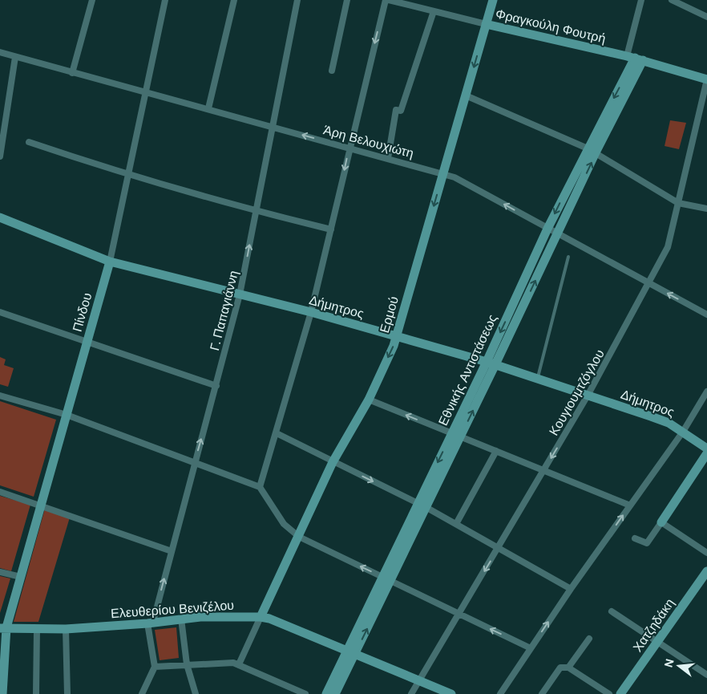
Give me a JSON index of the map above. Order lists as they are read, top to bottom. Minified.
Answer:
{"streets":{"street":["Φραγκούλη Φουτρή","Άρη Βελουχιώτη","Δήμητρος","Γ. Παπαγιάννη","Πίνδου","Ερμού","Εθνικής Αντιστάσεως","Κουγιουμτζόγλου","Ελευθερίου Βενιζέλου","Χατζηδάκη"]},"crossings":[["Φραγκούλη Φουτρή","Ερμού"],["Φραγκούλη Φουτρή","Εθνικής Αντιστάσεως"],["Φραγκούλη Φουτρή","Κουγιουμτζόγλου"],["Άρη Βελουχιώτη","Γ. Παπαγιάννη"],["Άρη Βελουχιώτη","Πίνδου"],["Άρη Βελουχιώτη","Ερμού"],["Άρη Βελουχιώτη","Εθνικής Αντιστάσεως"],["Άρη Βελουχιώτη","Κουγιουμτζόγλου"],["Δήμητρος","Γ. Παπαγιάννη"],["Δήμητρος","Πίνδου"],["Δήμητρος","Ερμού"],["Δήμητρος","Εθνικής Αντιστάσεως"],["Δήμητρος","Κουγιουμτζόγλου"],["Γ. Παπαγιάννη","Ελευθερίου Βενιζέλου"],["Πίνδου","Ελευθερίου Βενιζέλου"],["Ερμού","Ελευθερίου Βενιζέλου"],["Εθνικής Αντιστάσεως","Ελευθερίου Βενιζέλου"],["Κουγιουμτζόγλου","Ελευθερίου Βενιζέλου"]],"one_way":["Γ. Παπαγιάννη","Ερμού"],"north":"left"}
